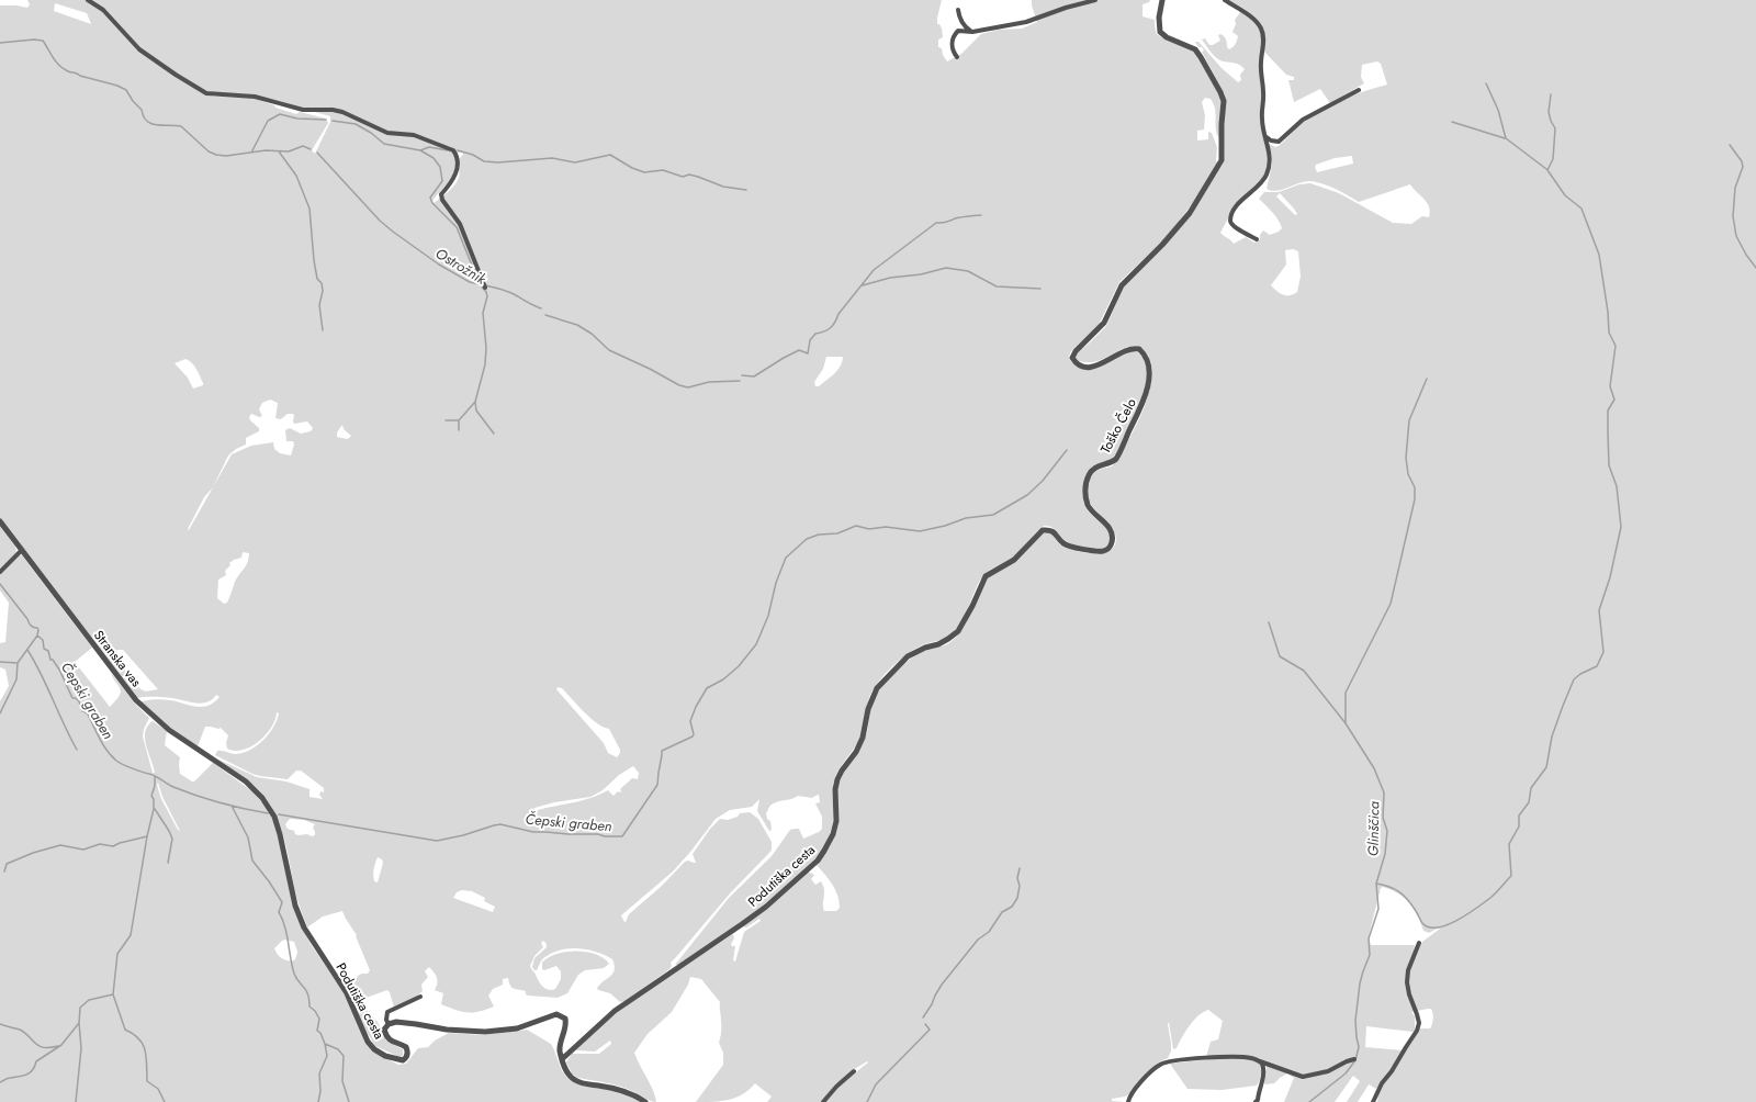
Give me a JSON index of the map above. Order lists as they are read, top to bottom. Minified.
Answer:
{"streets":{"street":["Toško Čelo","Stranska vas","Podutiška cesta"]},"crossings":[["Toško Čelo","Podutiška cesta"],["Stranska vas","Podutiška cesta"]],"water":["Ostrožnik","Čepski graben","Glinščica"]}
